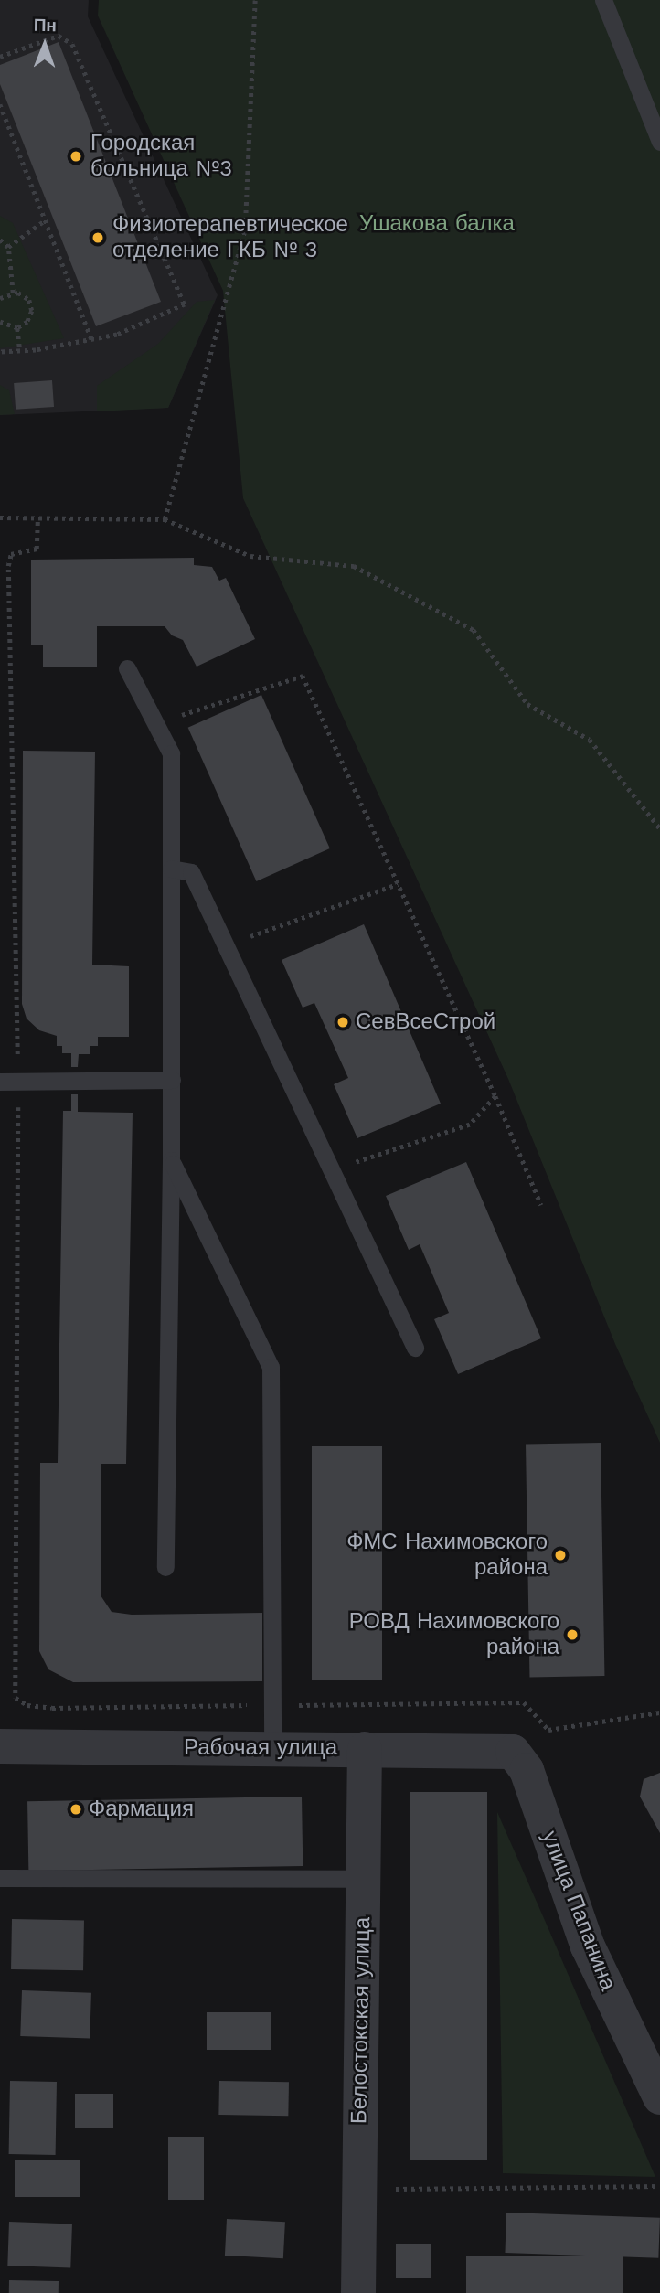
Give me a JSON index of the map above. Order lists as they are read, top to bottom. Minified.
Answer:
{"streets":{"street":["Рабочая улица","улица Папанина","Белостокская улица"]},"crossings":[["Рабочая улица","улица Папанина"],["Рабочая улица","Белостокская улица"]],"parks":["Ушакова балка"],"places":["Городская больница №3","Физиотерапевтическое отделение ГКБ № 3","СевВсеСтрой","ФМС Нахимовского района","РОВД Нахимовского района","Фармация"],"north":"top"}
